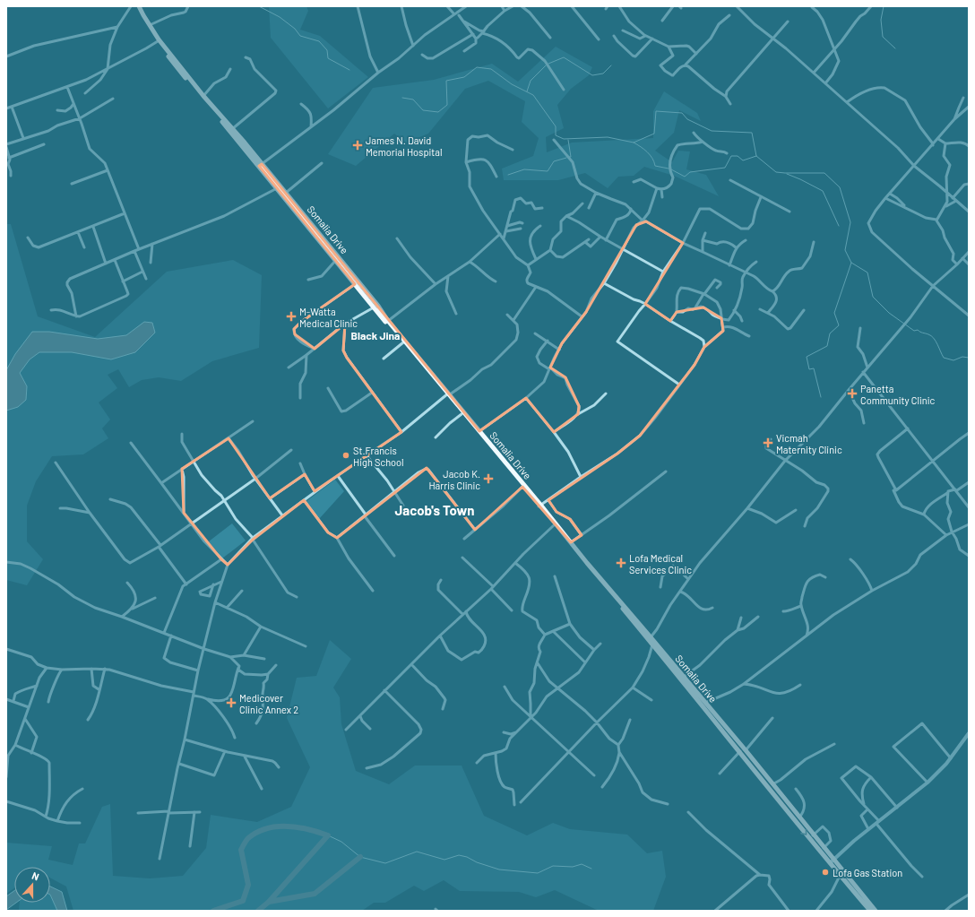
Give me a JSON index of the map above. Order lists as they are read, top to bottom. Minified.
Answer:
{"streets":{"main road":["Somalia Drive"]},"districts":["Black Jina","Jacob's Town"],"places":{"health":["James N. David Memorial Hospital","M-Watta Medical Clinic","Panetta Community Clinic","Vicmah Maternity Clinic","Jacob K. Harris Clinic","Lofa Medical Services Clinic","Medicover Clinic Annex 2"],"other":["St.Francis High School","Lofa Gas Station"]},"north":"top"}
